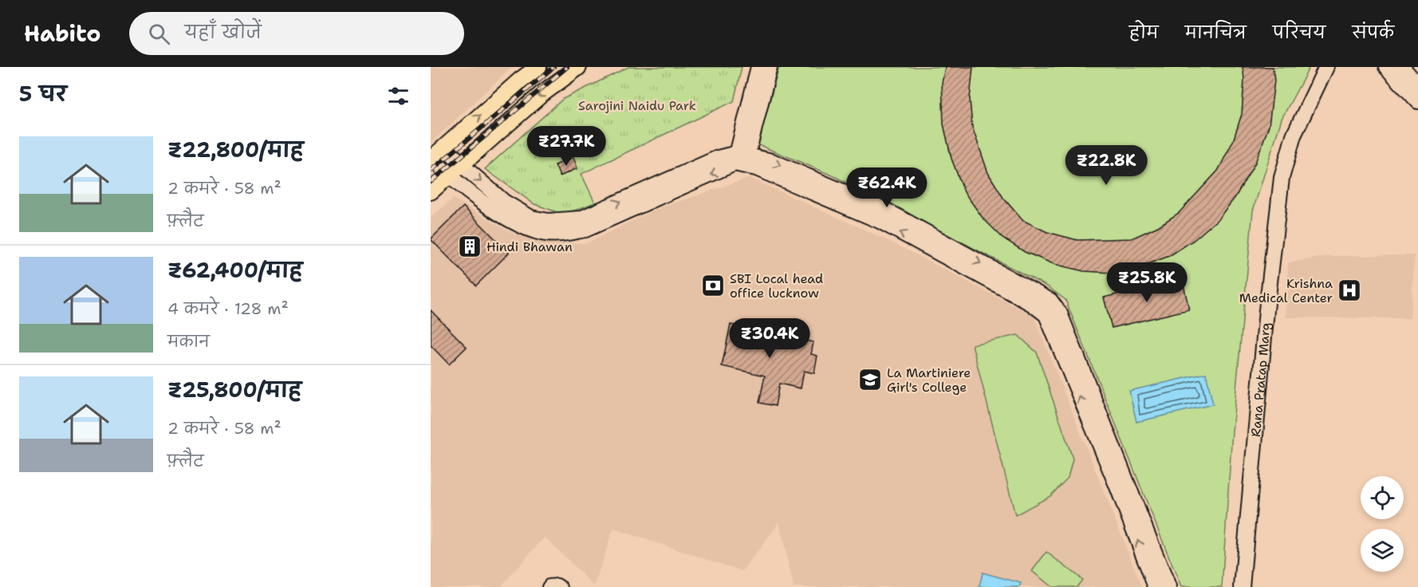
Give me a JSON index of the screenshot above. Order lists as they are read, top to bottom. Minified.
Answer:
{"streets":{"street":["Rana Pratap Marg"]},"parks":["Sarojini Naidu Park"],"places":{"building":["Hindi Bhawan"],"bank":["SBI Local head office lucknow"],"hospital":["Krishna Medical Center"],"school or university":["La Martiniere Girl's College"]},"page":{"header":"Habito","search":"यहाँ खोजें","nav":["होम","मानचित्र","परिचय","संपर्क"],"heading":"5 घर","list":[{"name":"₹22,800/माह","note":"2 कमरे · 58 m² · फ़्लैट"},{"name":"₹62,400/माह","note":"4 कमरे · 128 m² · मकान"},{"name":"₹25,800/माह","note":"2 कमरे · 58 m² · फ़्लैट"}],"price":["₹27.7K","₹22.8K","₹62.4K","₹25.8K","₹30.4K"]}}
